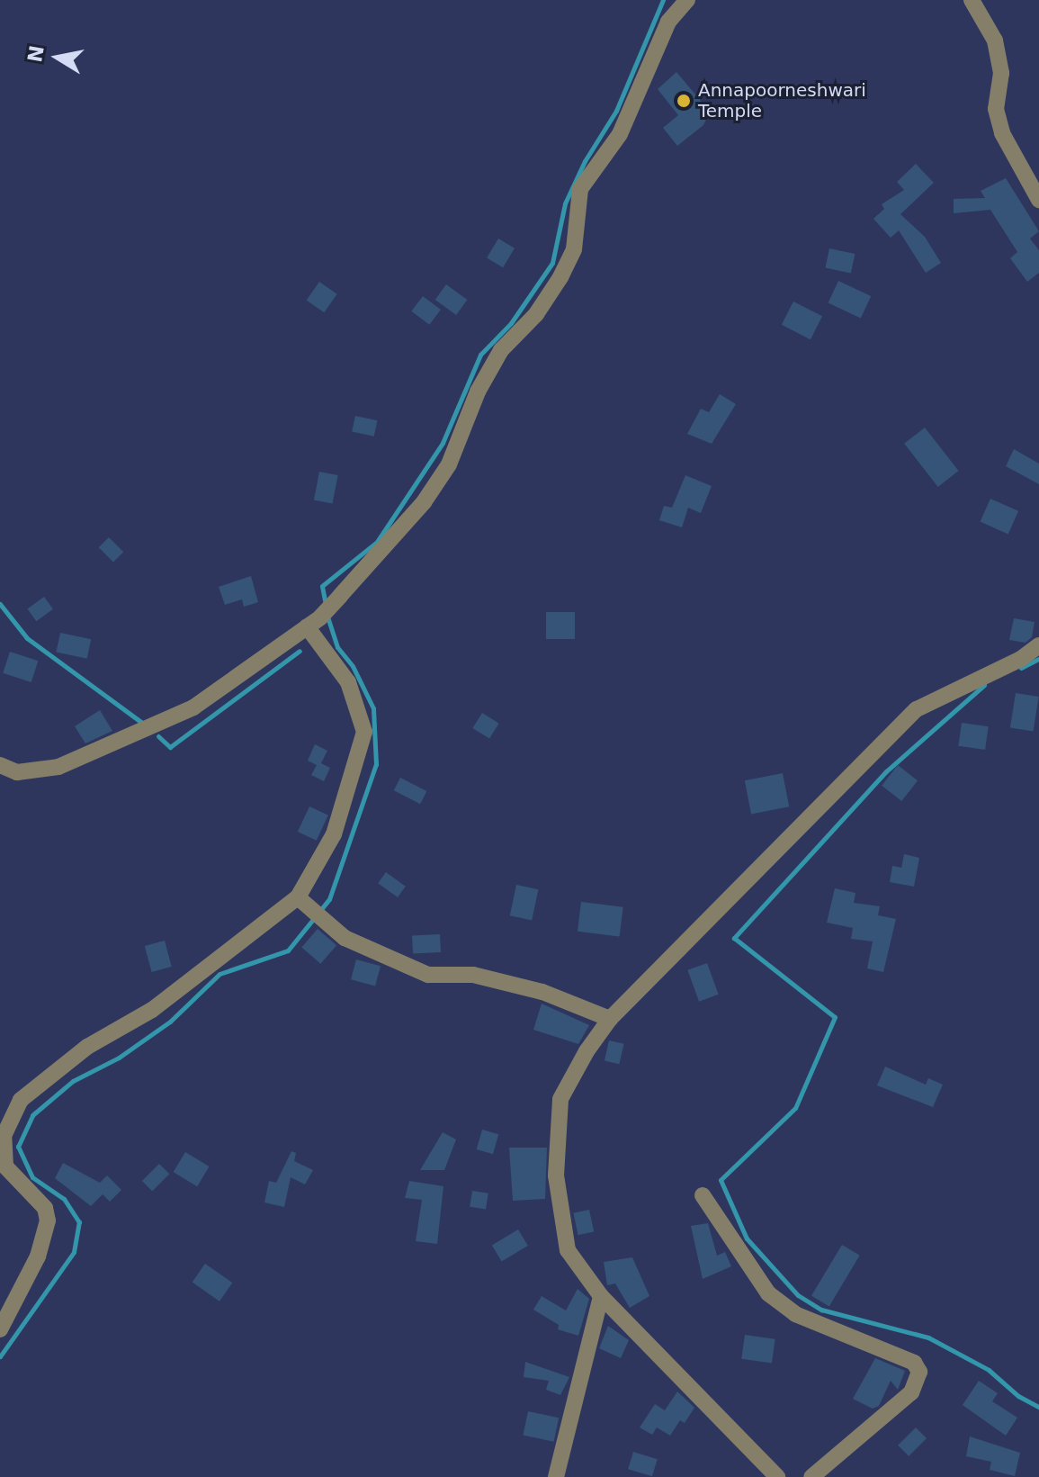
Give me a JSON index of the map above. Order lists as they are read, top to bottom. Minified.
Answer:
{"places":["Annapoorneshwari Temple"],"north":"left"}
